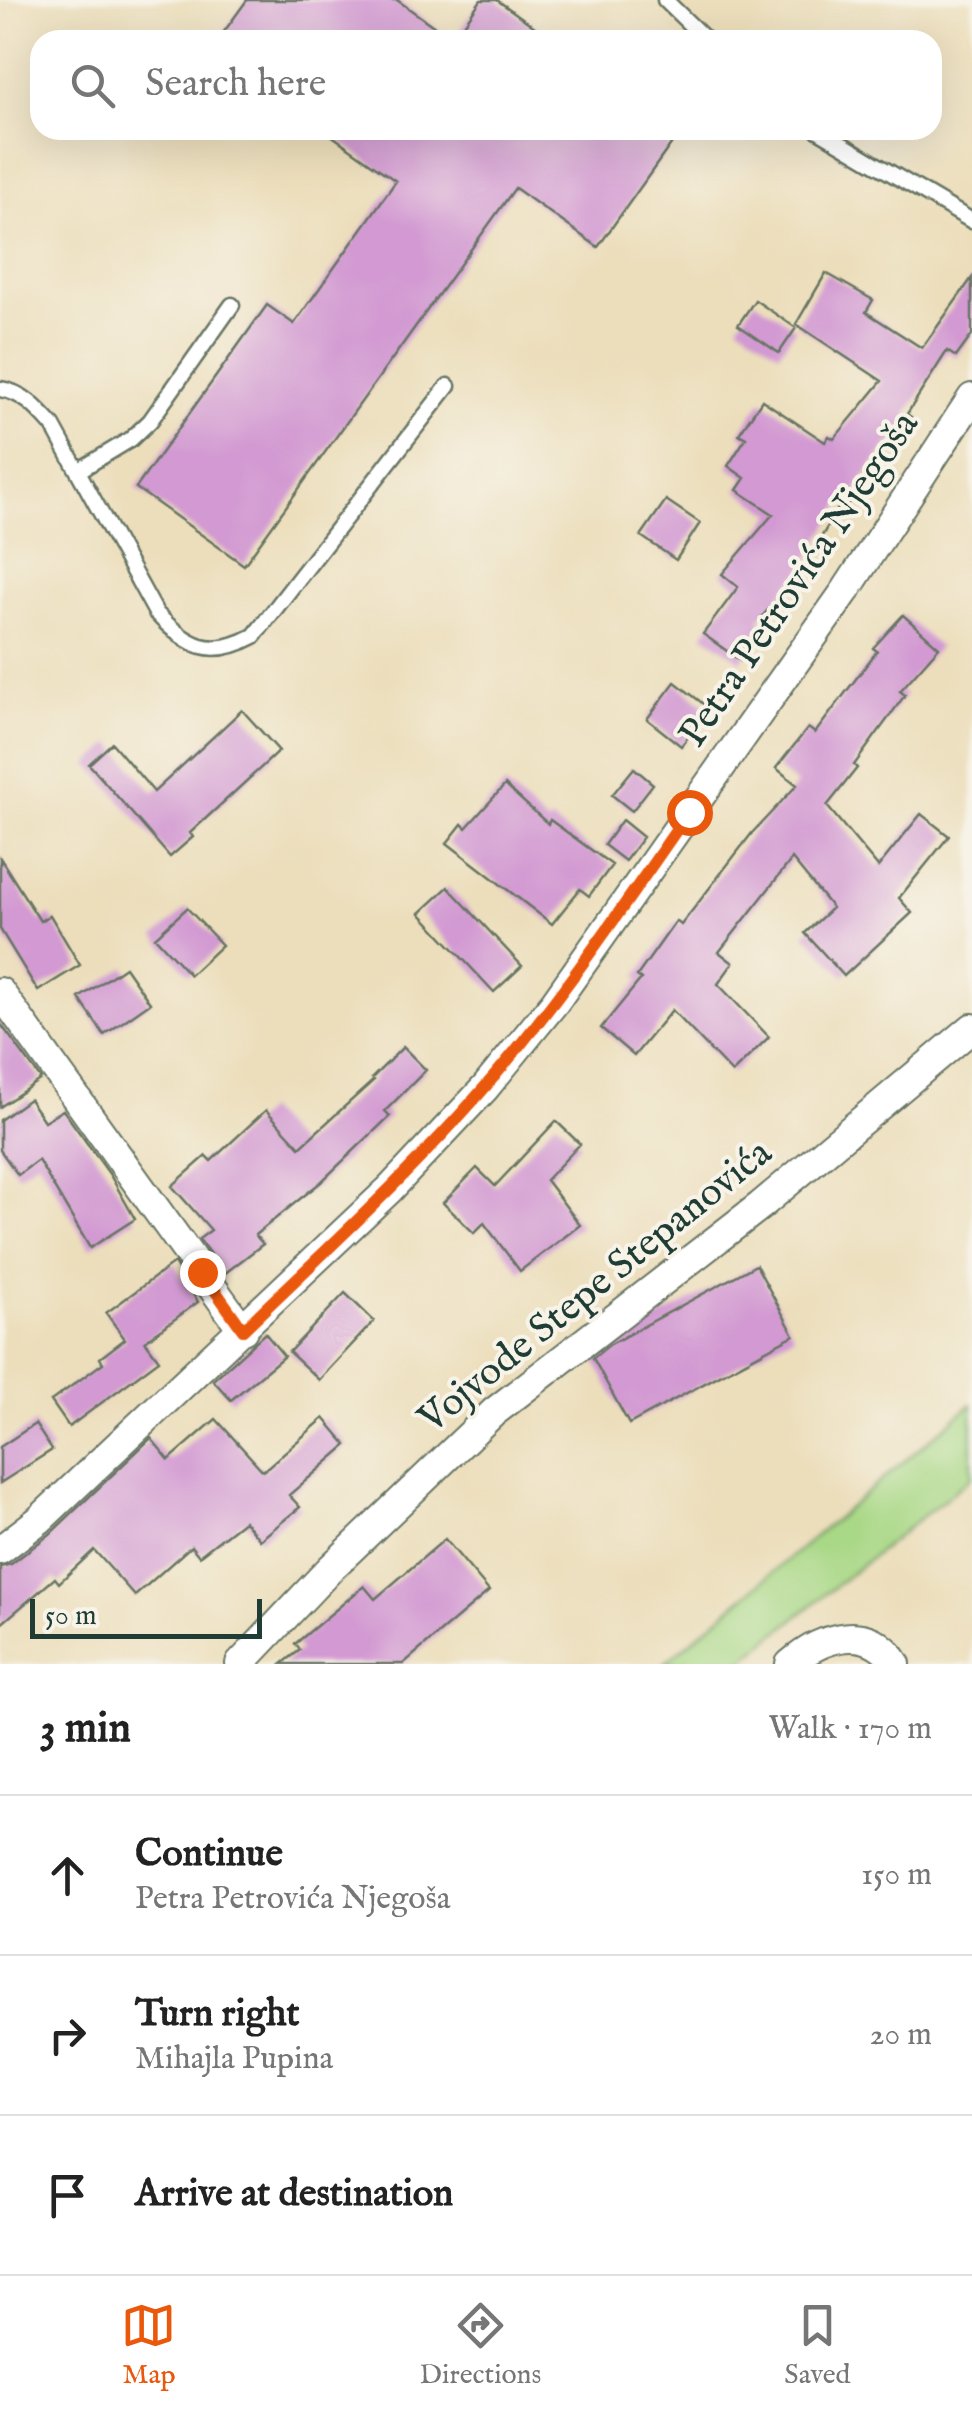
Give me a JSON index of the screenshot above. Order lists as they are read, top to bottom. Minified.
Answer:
{"streets":{"street":["Petra Petrovića Njegoša","Vojvode Stepe Stepanovića"]},"scale_bar":"50 m","page":{"search":"Search here","scale":"50 m","heading":["3 min","Walk · 170 m"],"list":[["Continue","Petra Petrovića Njegoša","150 m"],["Turn right","Mihajla Pupina","20 m"],"Arrive at destination"],"nav":["Map","Directions","Saved"]}}
